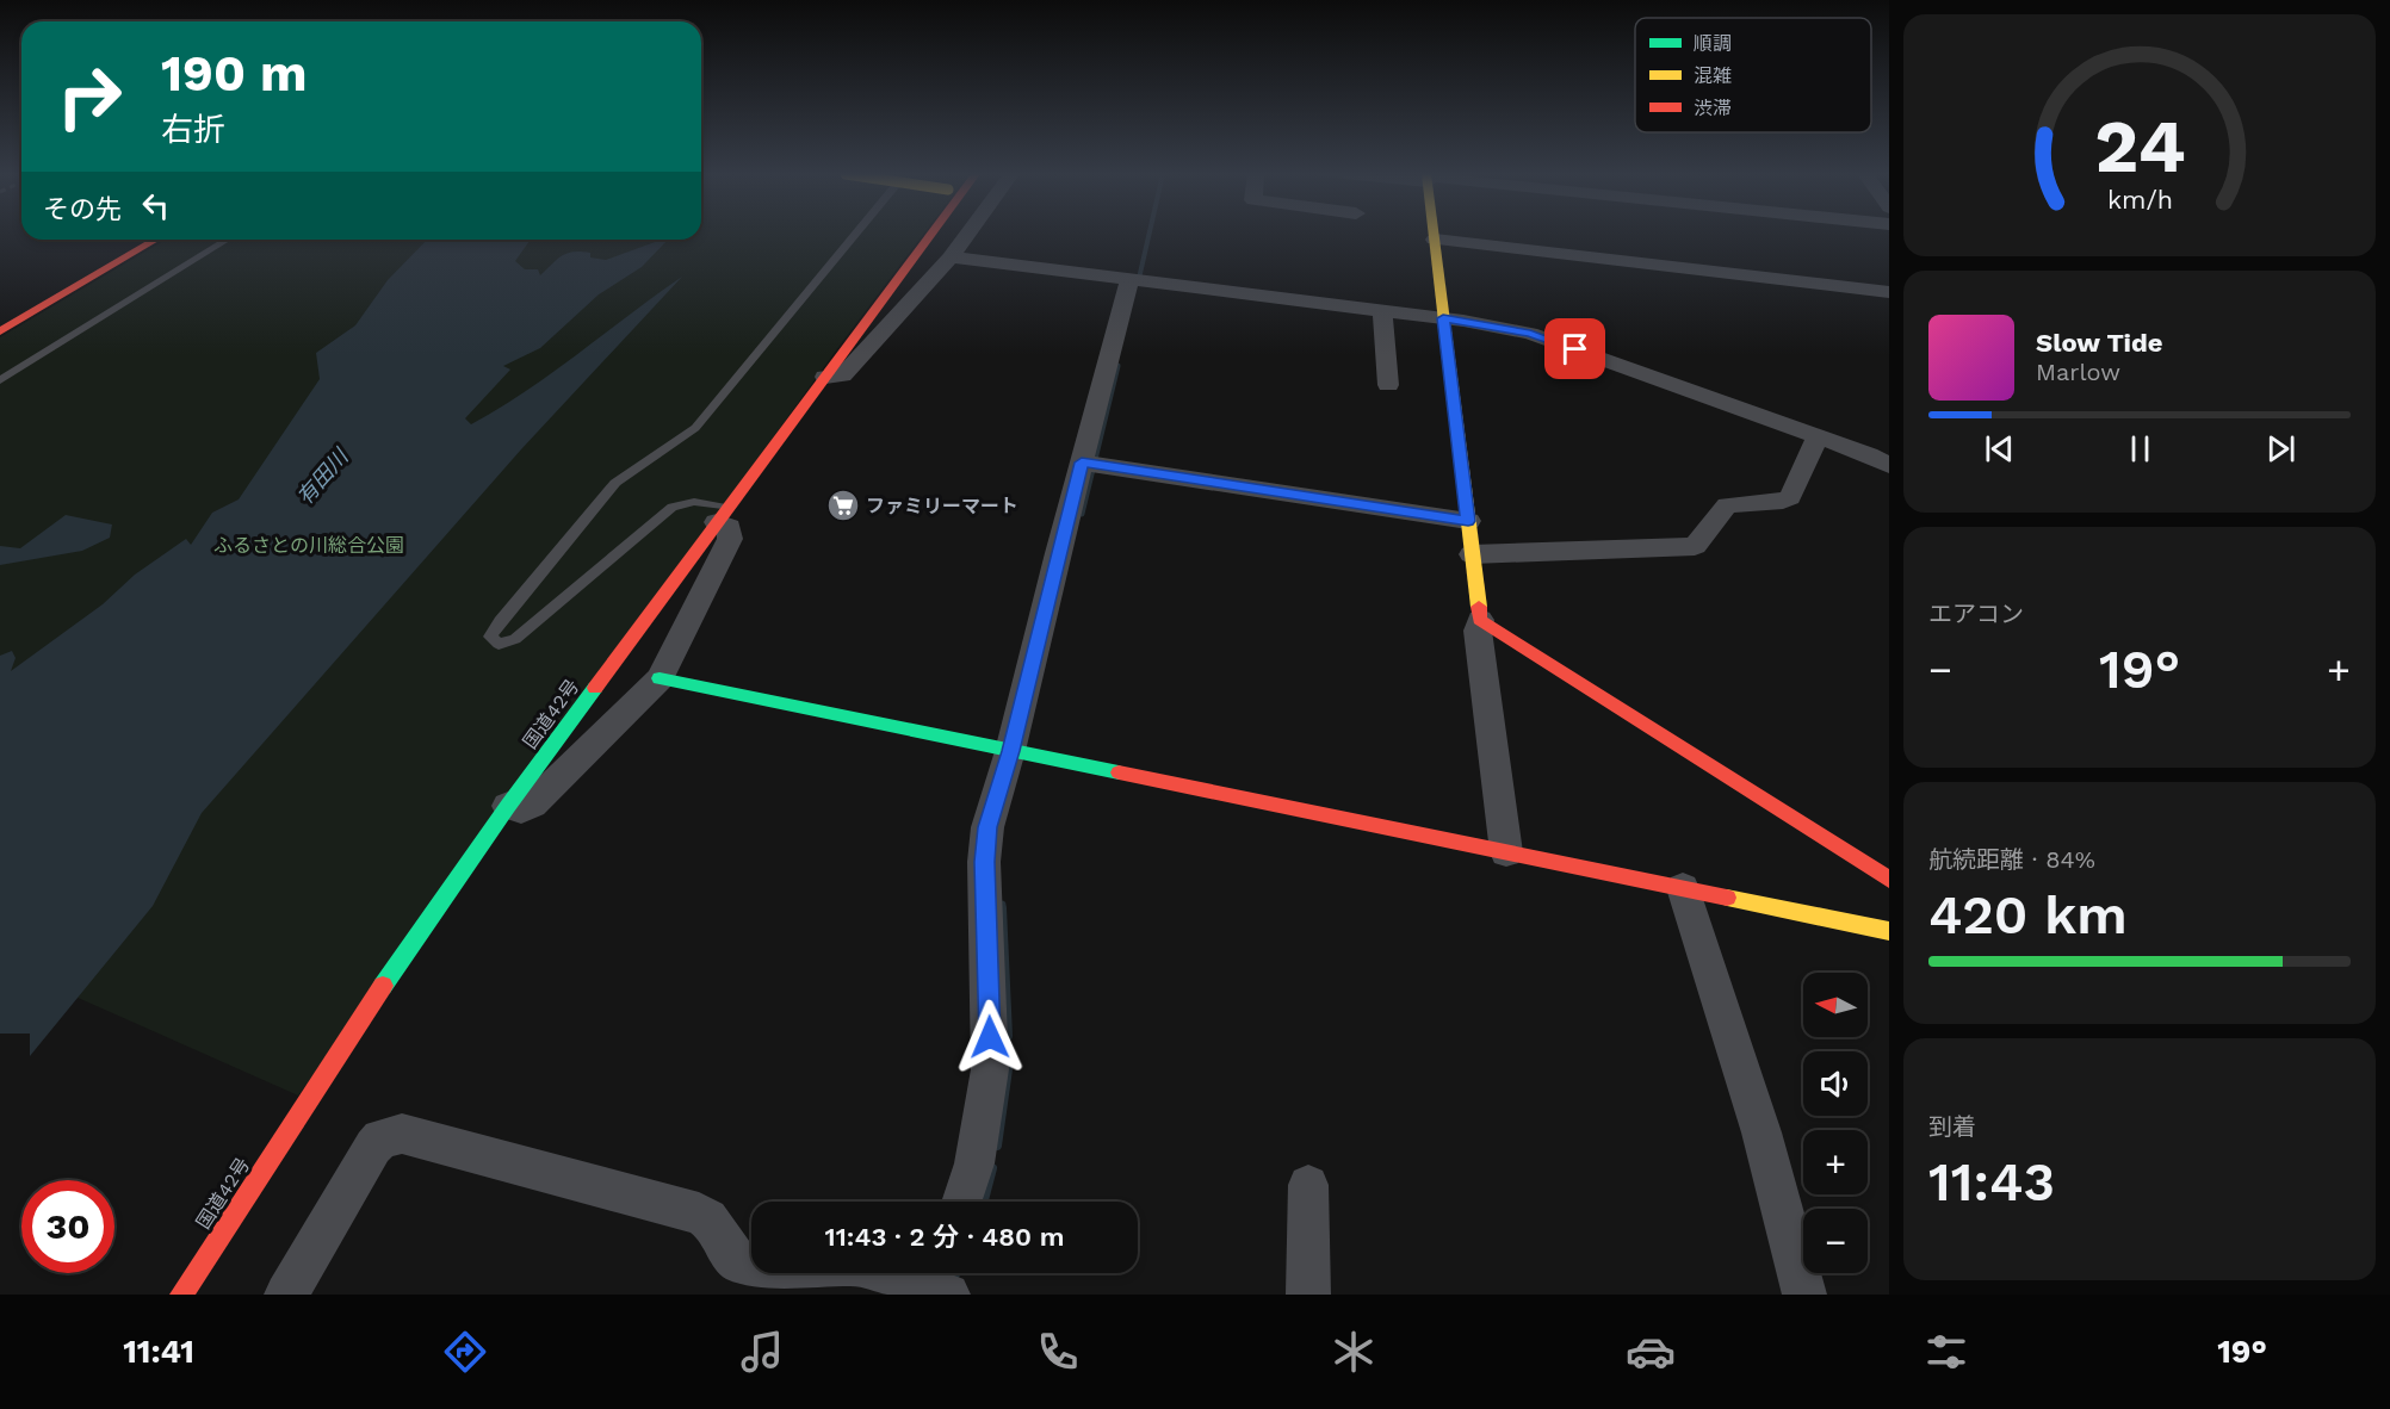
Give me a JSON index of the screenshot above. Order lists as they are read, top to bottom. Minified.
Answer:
{"streets":{"main road":["国道42号"]},"water":["有田川"],"parks":["ふるさとの川総合公園"],"places":{"supermarket":["ファミリーマート"]},"legend":["順調","混雑","渋滞"],"north":"left","page":{"turn":["190 m","右折"],"then":"その先","song":["Slow Tide","Marlow"],"tile":["エアコン",["航続距離 · 84%","420 km"],["到着","11:43"]],"heat":["−","19°","+"],"map_buttons":["+","−"],"limit":"30","trip":"11:43 · 2 分 · 480 m","tabs":["11:41","19°"],"gauge":["24","km/h"]}}
